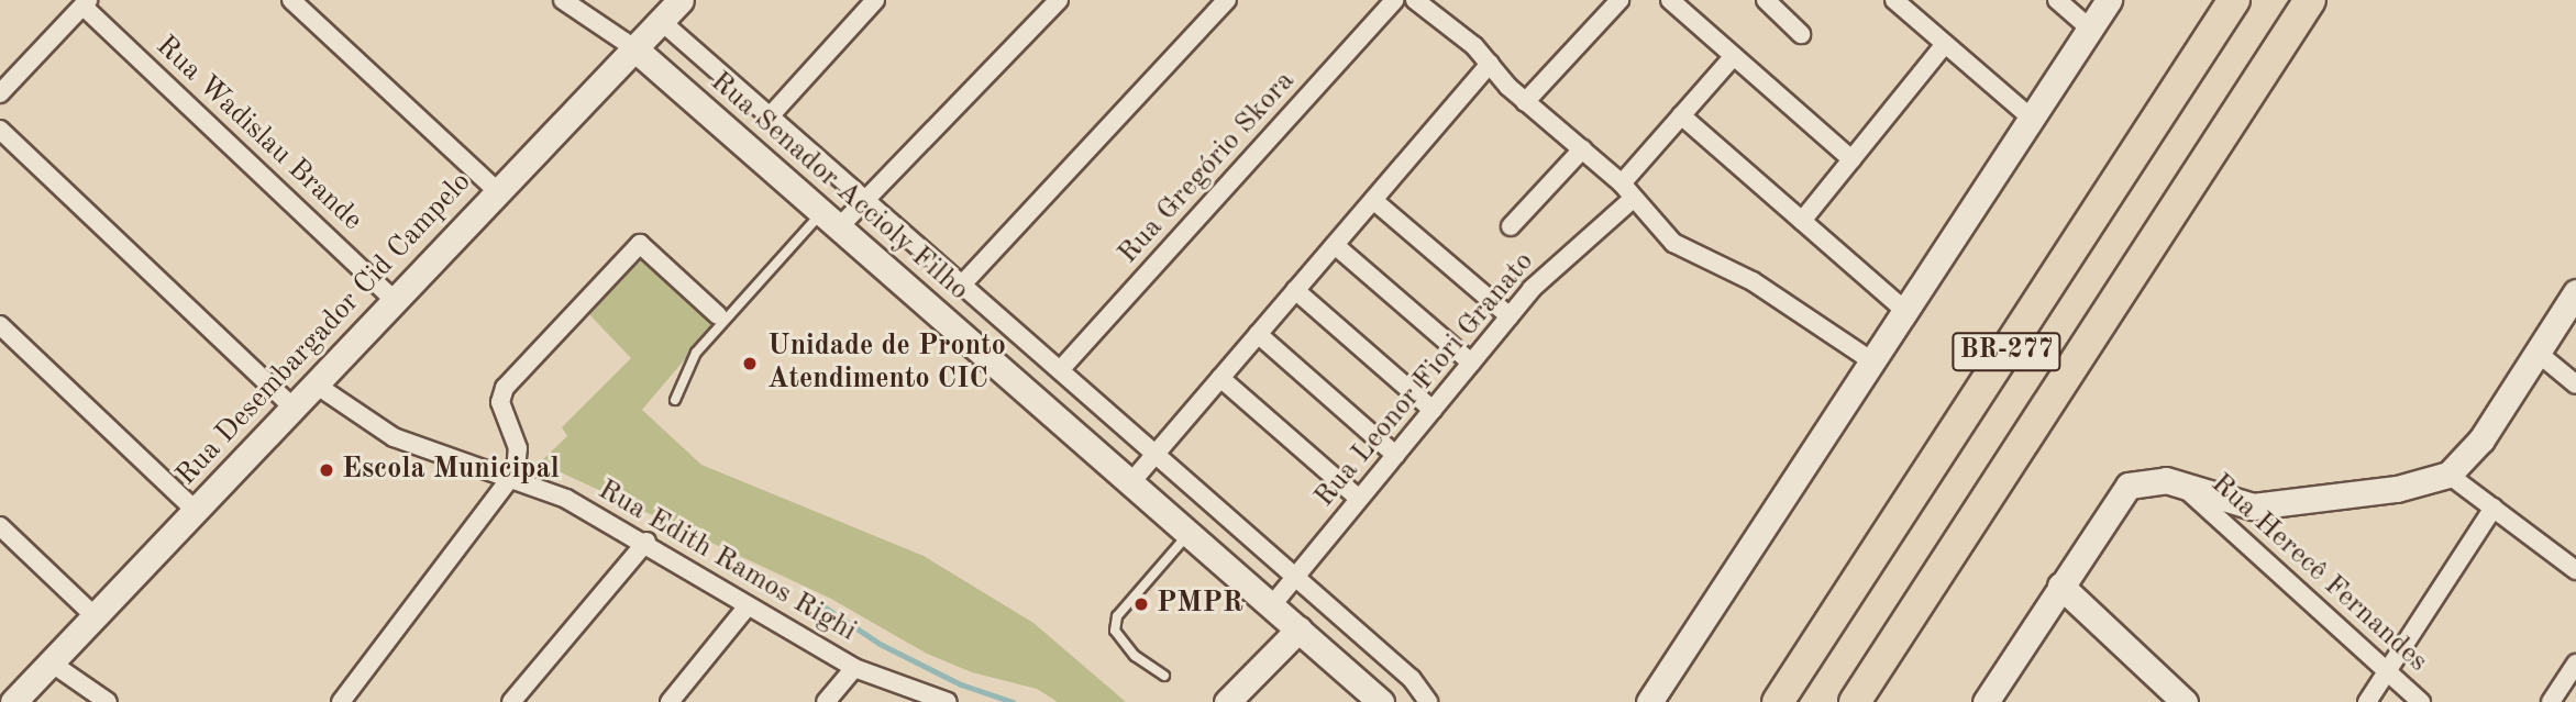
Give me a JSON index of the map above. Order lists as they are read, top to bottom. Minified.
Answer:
{"streets":{"highway":["BR-277"],"street":["Rua Wadislau Brande","Rua Gregório Skora","Rua Senador Accioly Filho","Rua Desembargador Cid Campelo","Rua Leonor Fiori Granato","Rua Edith Ramos Righi","Rua Herecê Fernandes"]},"crossings":[["Rua Wadislau Brande","Rua Desembargador Cid Campelo"],["Rua Senador Accioly Filho","Rua Desembargador Cid Campelo"],["Rua Senador Accioly Filho","Rua Leonor Fiori Granato"],["Rua Desembargador Cid Campelo","Rua Edith Ramos Righi"]],"places":["Unidade de Pronto Atendimento CIC","Escola Municipal","PMPR"]}
